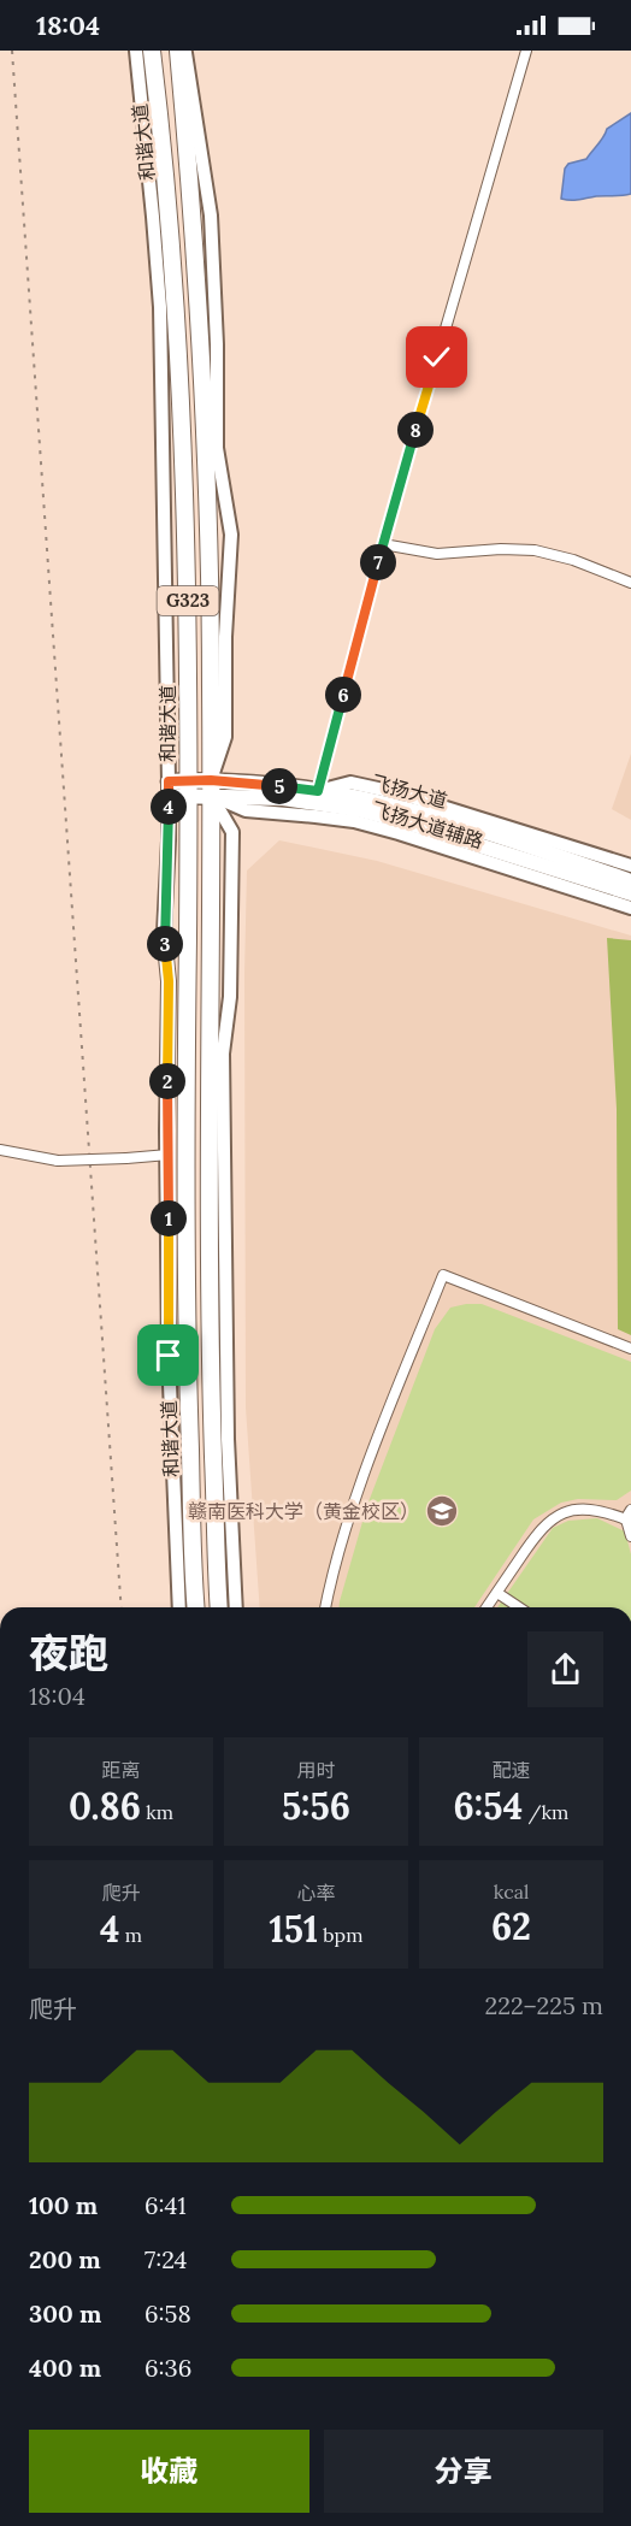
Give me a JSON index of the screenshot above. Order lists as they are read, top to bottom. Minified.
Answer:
{"streets":{"highway":["和谐大道","G323"],"main road":["飞扬大道"],"street":["飞扬大道辅路"]},"crossings":[["和谐大道","飞扬大道"],["G323","飞扬大道"],["G323","飞扬大道辅路"],["飞扬大道","飞扬大道辅路"]],"places":{"school or university":["赣南医科大学（黄金校区）"]},"page":{"status":"18:04","pins":["8","7","6","5","4","3","2","1"],"heading":["夜跑","18:04"],"stats":[["距离","0.86 km"],["用时","5:56"],["配速","6:54 /km"],["爬升","4 m"],["心率","151 bpm"],["kcal","62"]],"chart":["爬升","222–225 m"],"list":[{"name":"100 m","note":"6:41"},{"name":"200 m","note":"7:24"},{"name":"300 m","note":"6:58"},{"name":"400 m","note":"6:36"}],"buttons":["收藏","分享"]}}
